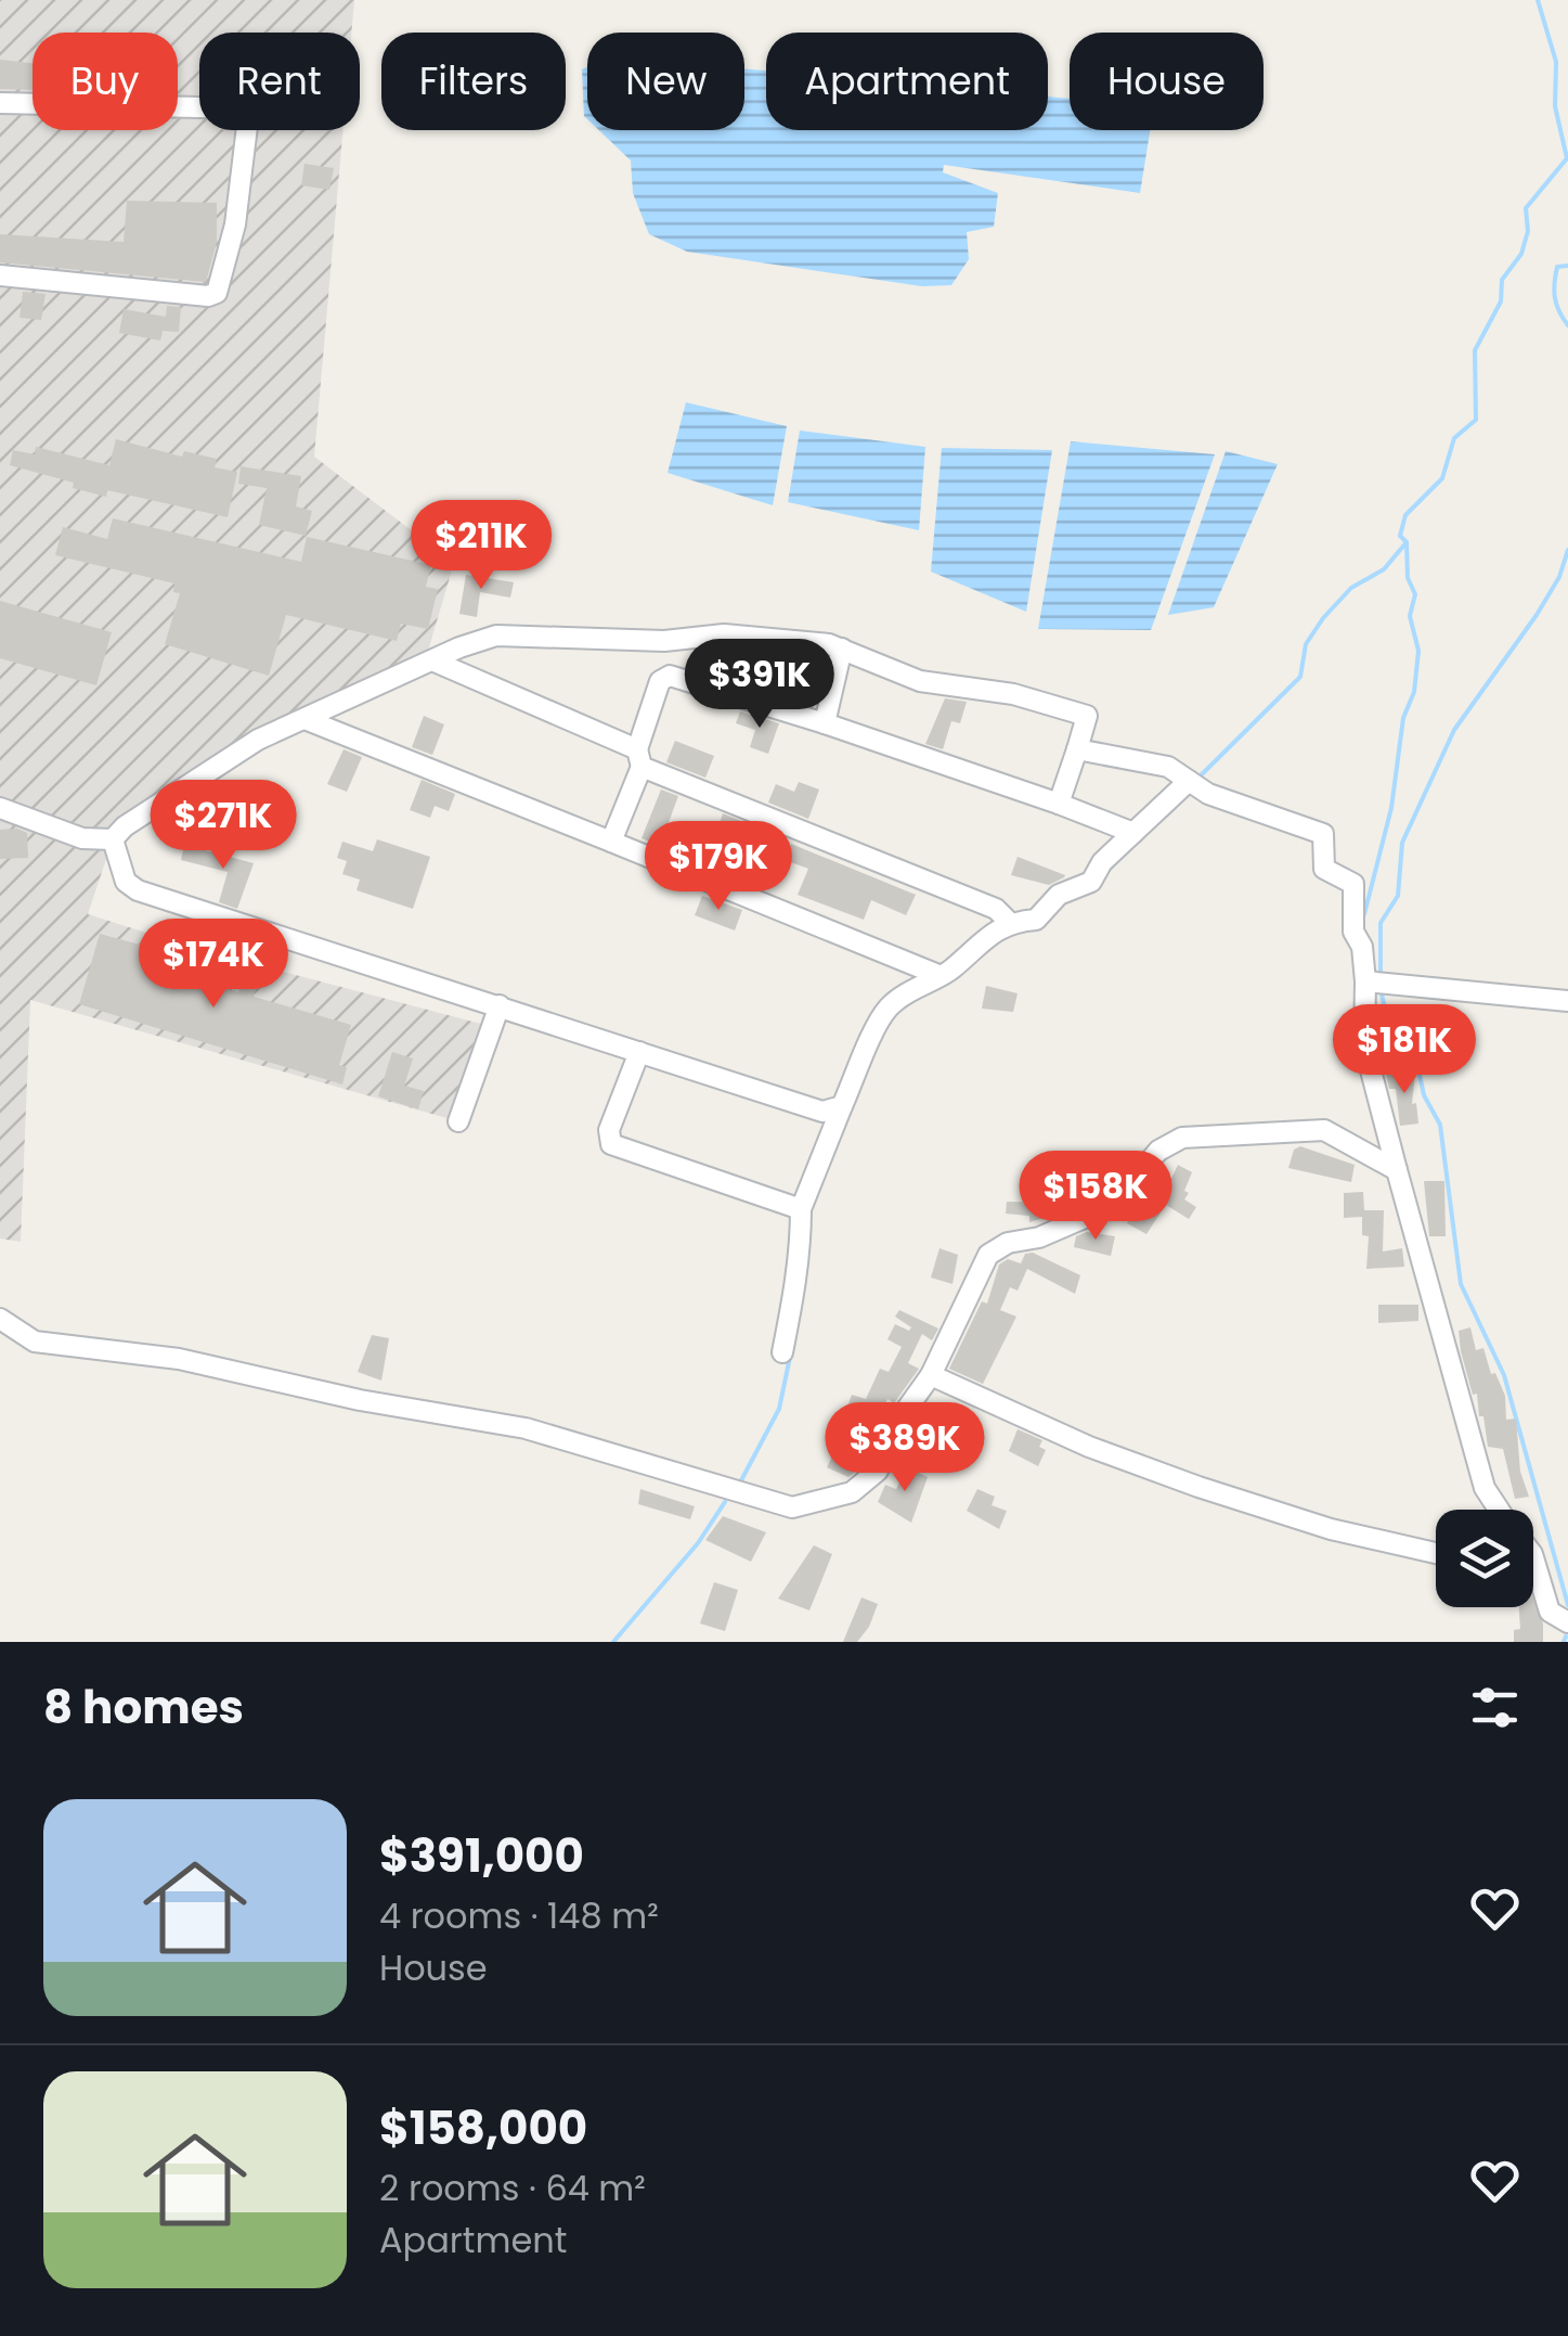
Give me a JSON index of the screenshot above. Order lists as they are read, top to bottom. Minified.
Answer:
{"page":{"chip":["Buy","Rent","Filters","New","Apartment","House"],"price":["$211K","$391K","$271K","$179K","$174K","$181K","$158K","$389K"],"heading":"8 homes","list":[{"name":"$391,000","note":"4 rooms · 148 m² · House"},{"name":"$158,000","note":"2 rooms · 64 m² · Apartment"}]}}
